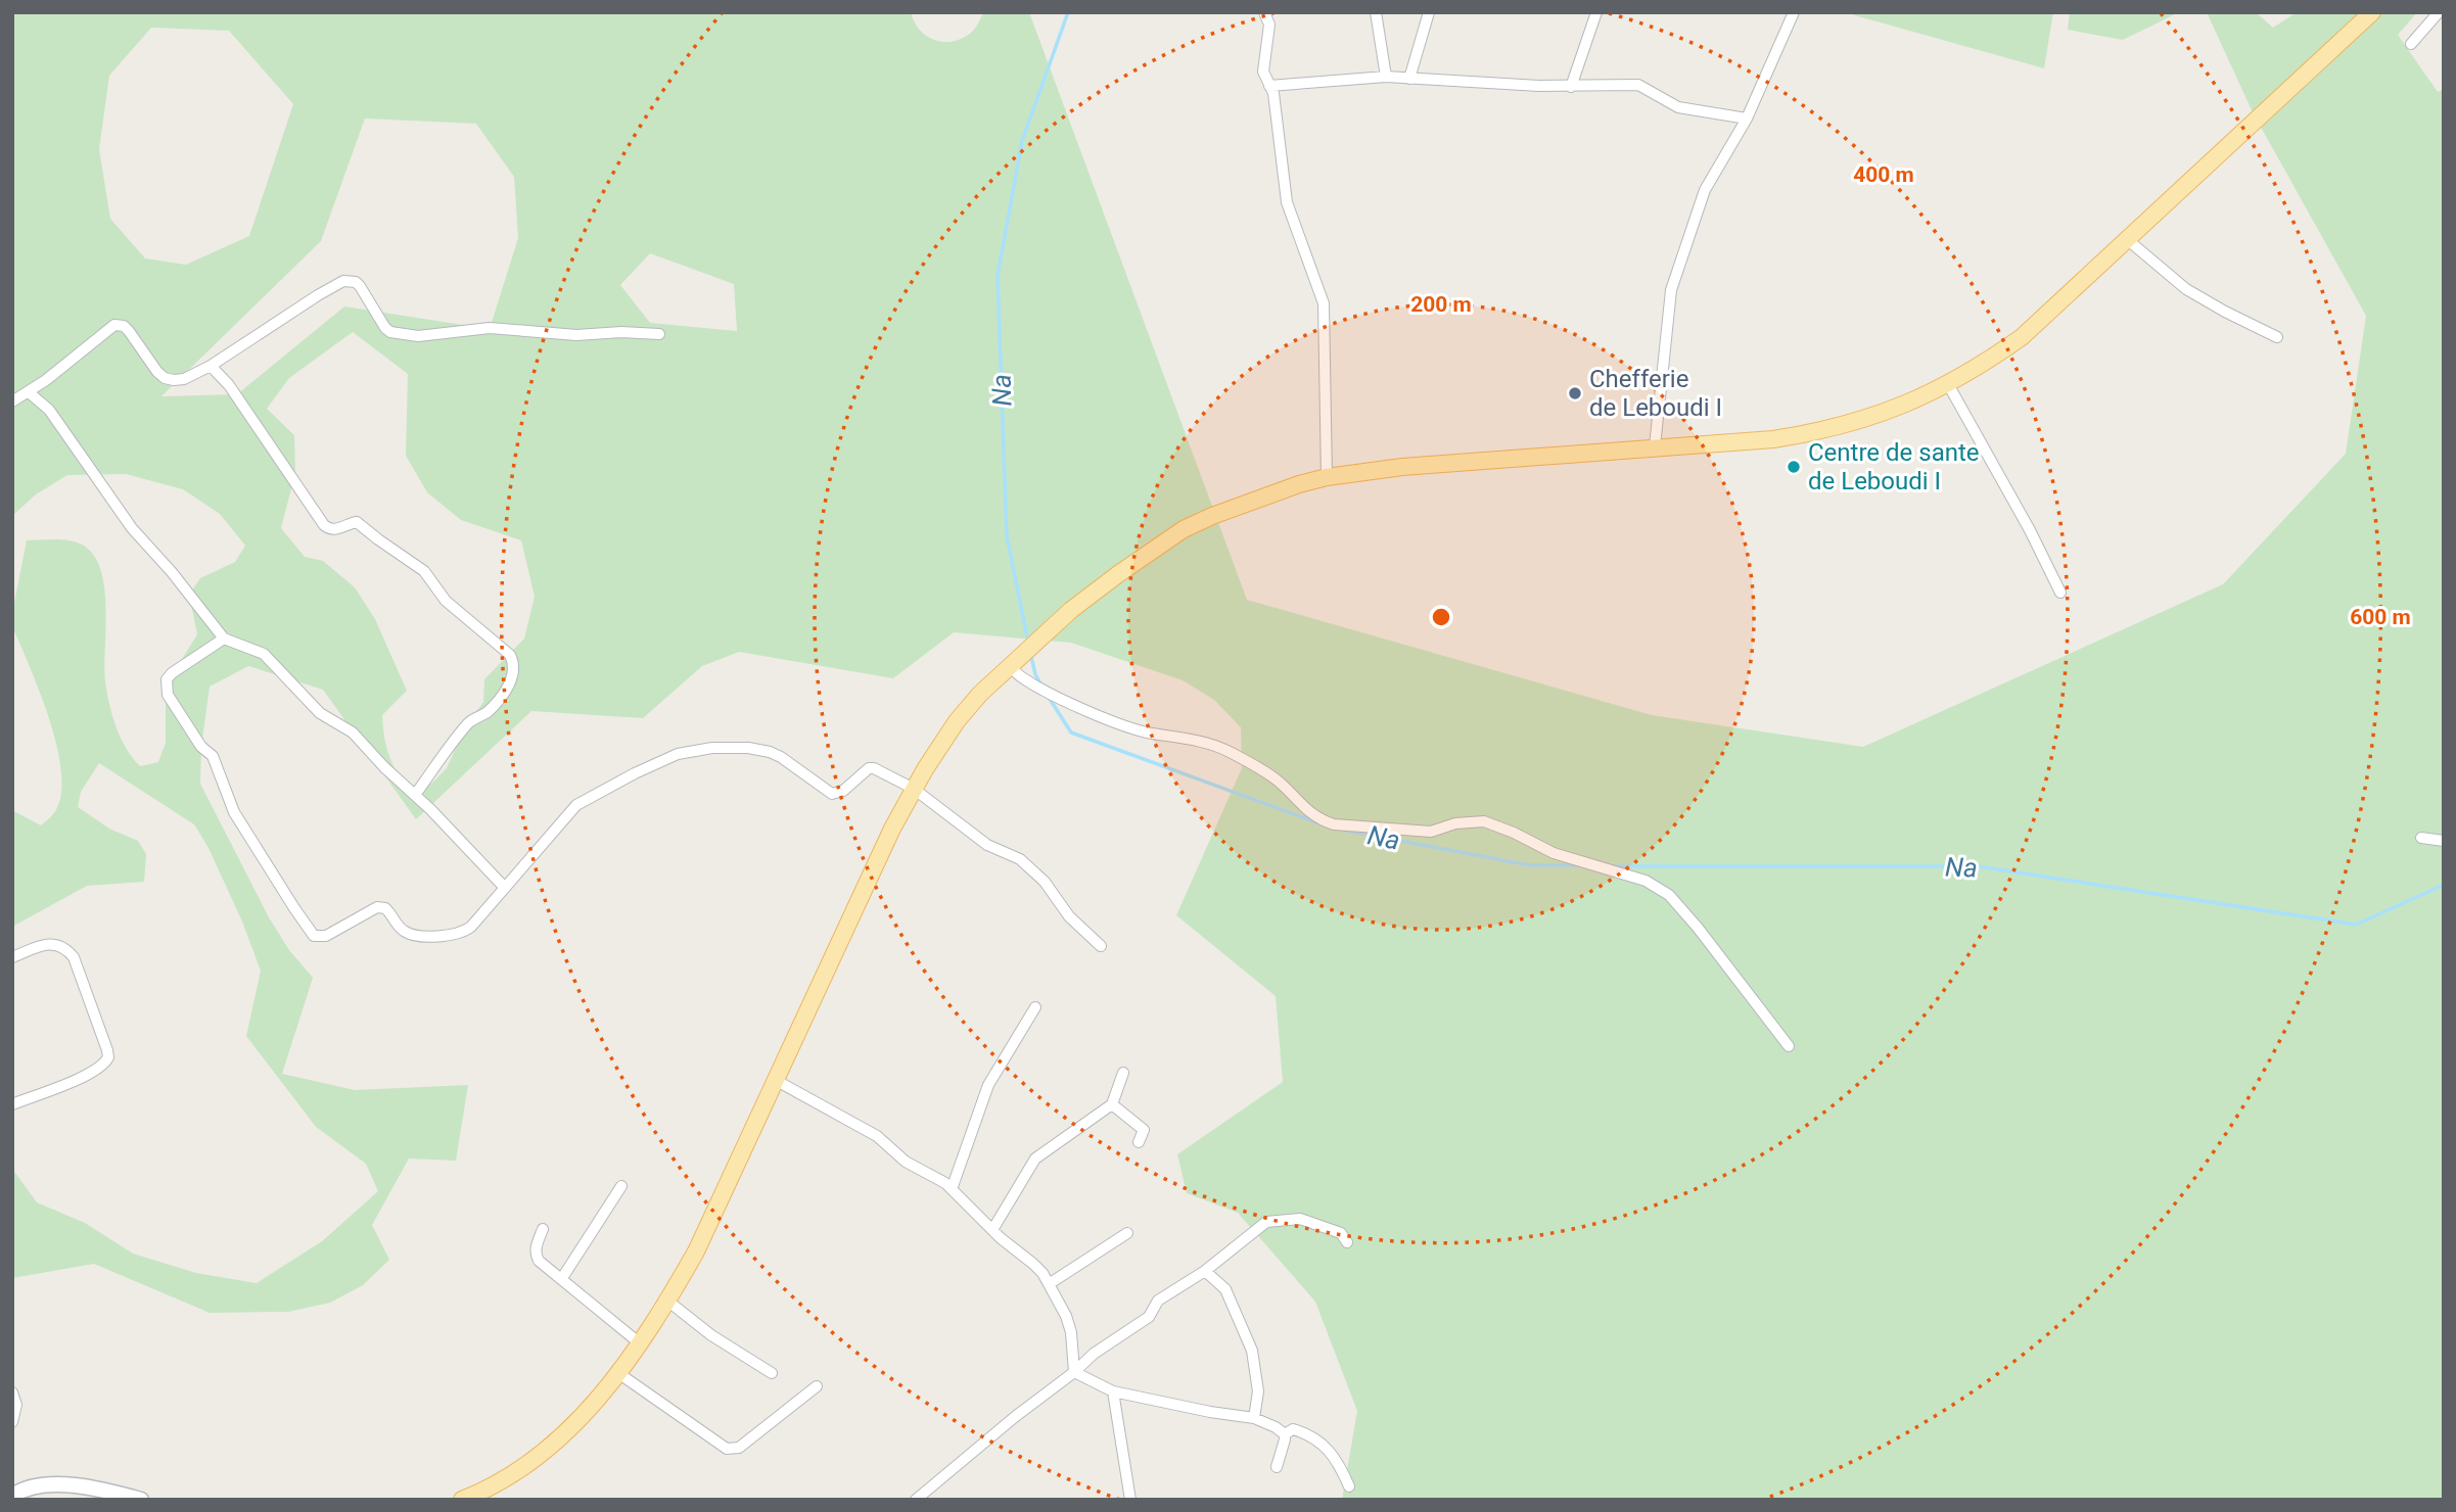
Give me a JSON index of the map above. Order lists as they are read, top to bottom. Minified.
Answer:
{"water":["Na"],"places":["Chefferie de Leboudi I","Centre de sante de Leboudi I"],"rings":["400 m","200 m","600 m"]}
